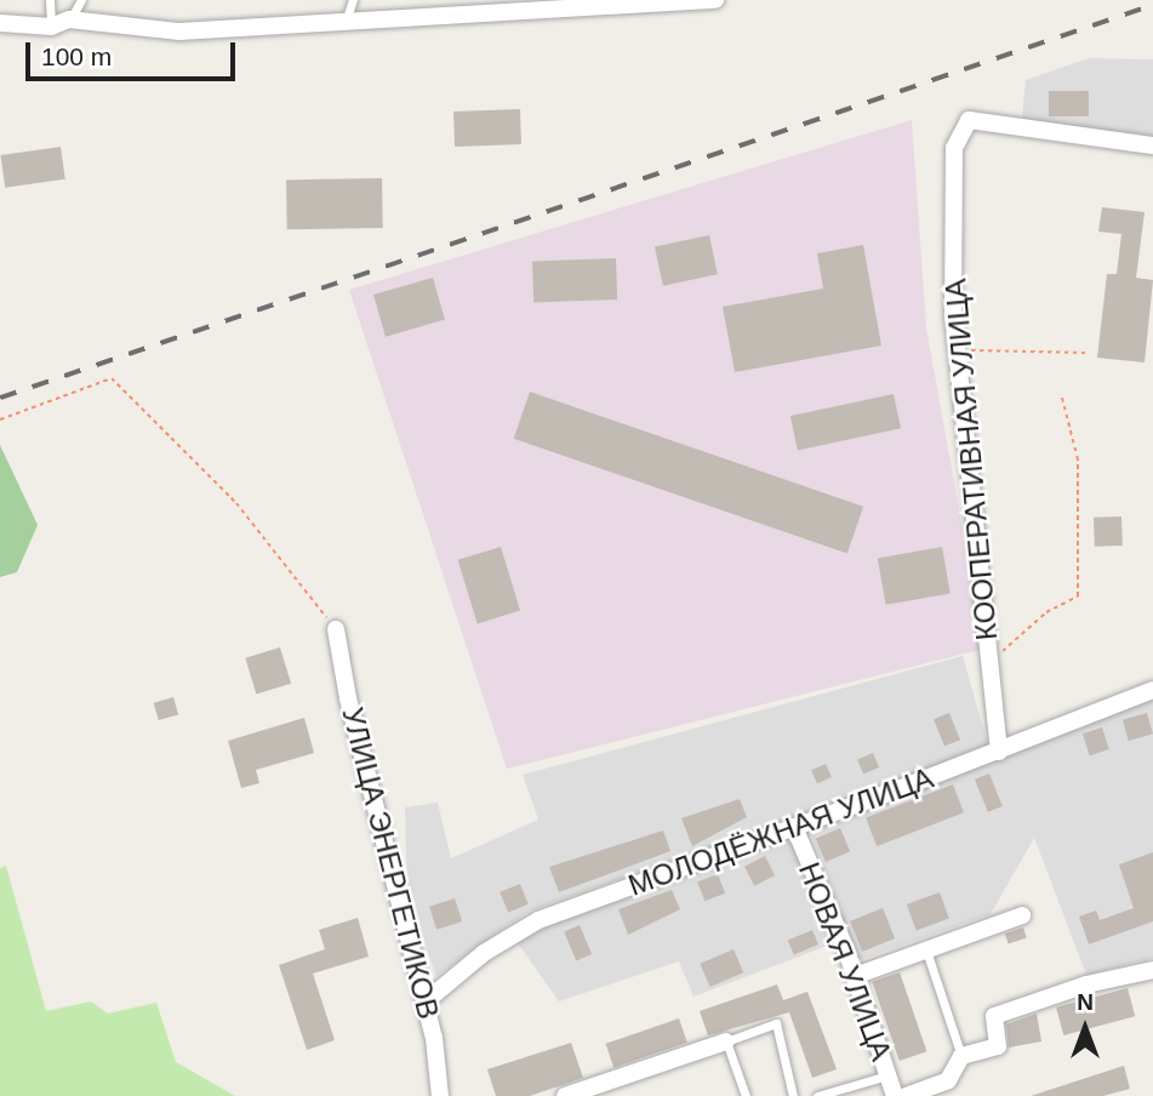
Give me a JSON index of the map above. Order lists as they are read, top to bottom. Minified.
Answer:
{"streets":{"street":["КООПЕРАТИВНАЯ УЛИЦА","МОЛОДЁЖНАЯ УЛИЦА","УЛИЦА ЭНЕРГЕТИКОВ","НОВАЯ УЛИЦА"]},"crossings":[["КООПЕРАТИВНАЯ УЛИЦА","МОЛОДЁЖНАЯ УЛИЦА"],["МОЛОДЁЖНАЯ УЛИЦА","УЛИЦА ЭНЕРГЕТИКОВ"],["МОЛОДЁЖНАЯ УЛИЦА","НОВАЯ УЛИЦА"]],"scale_bar":"100 m","north":"top"}
